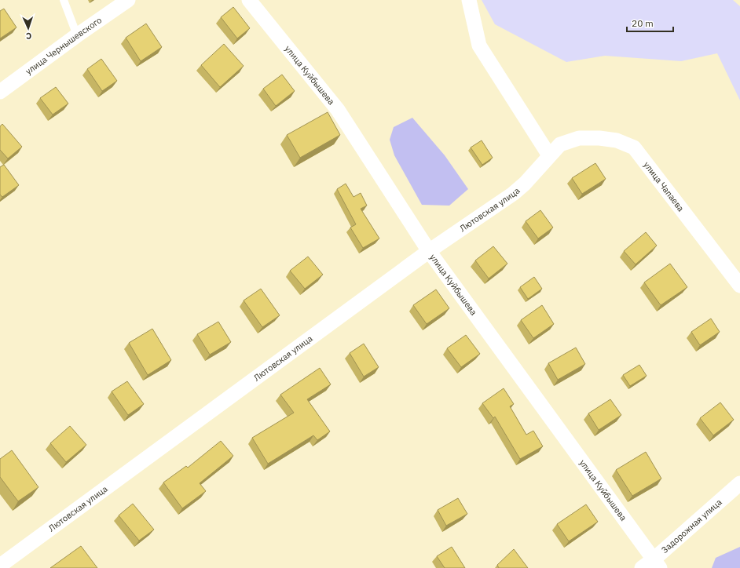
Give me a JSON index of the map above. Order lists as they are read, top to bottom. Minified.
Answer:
{"streets":{"street":["улица Чернышевского","улица Куйбышева","улица Чапаева","Лютовская улица","Задорожная улица"]},"crossings":[["улица Куйбышева","Лютовская улица"],["улица Куйбышева","Задорожная улица"],["улица Чапаева","Лютовская улица"]],"scale_bar":"20 m","north":"bottom"}
